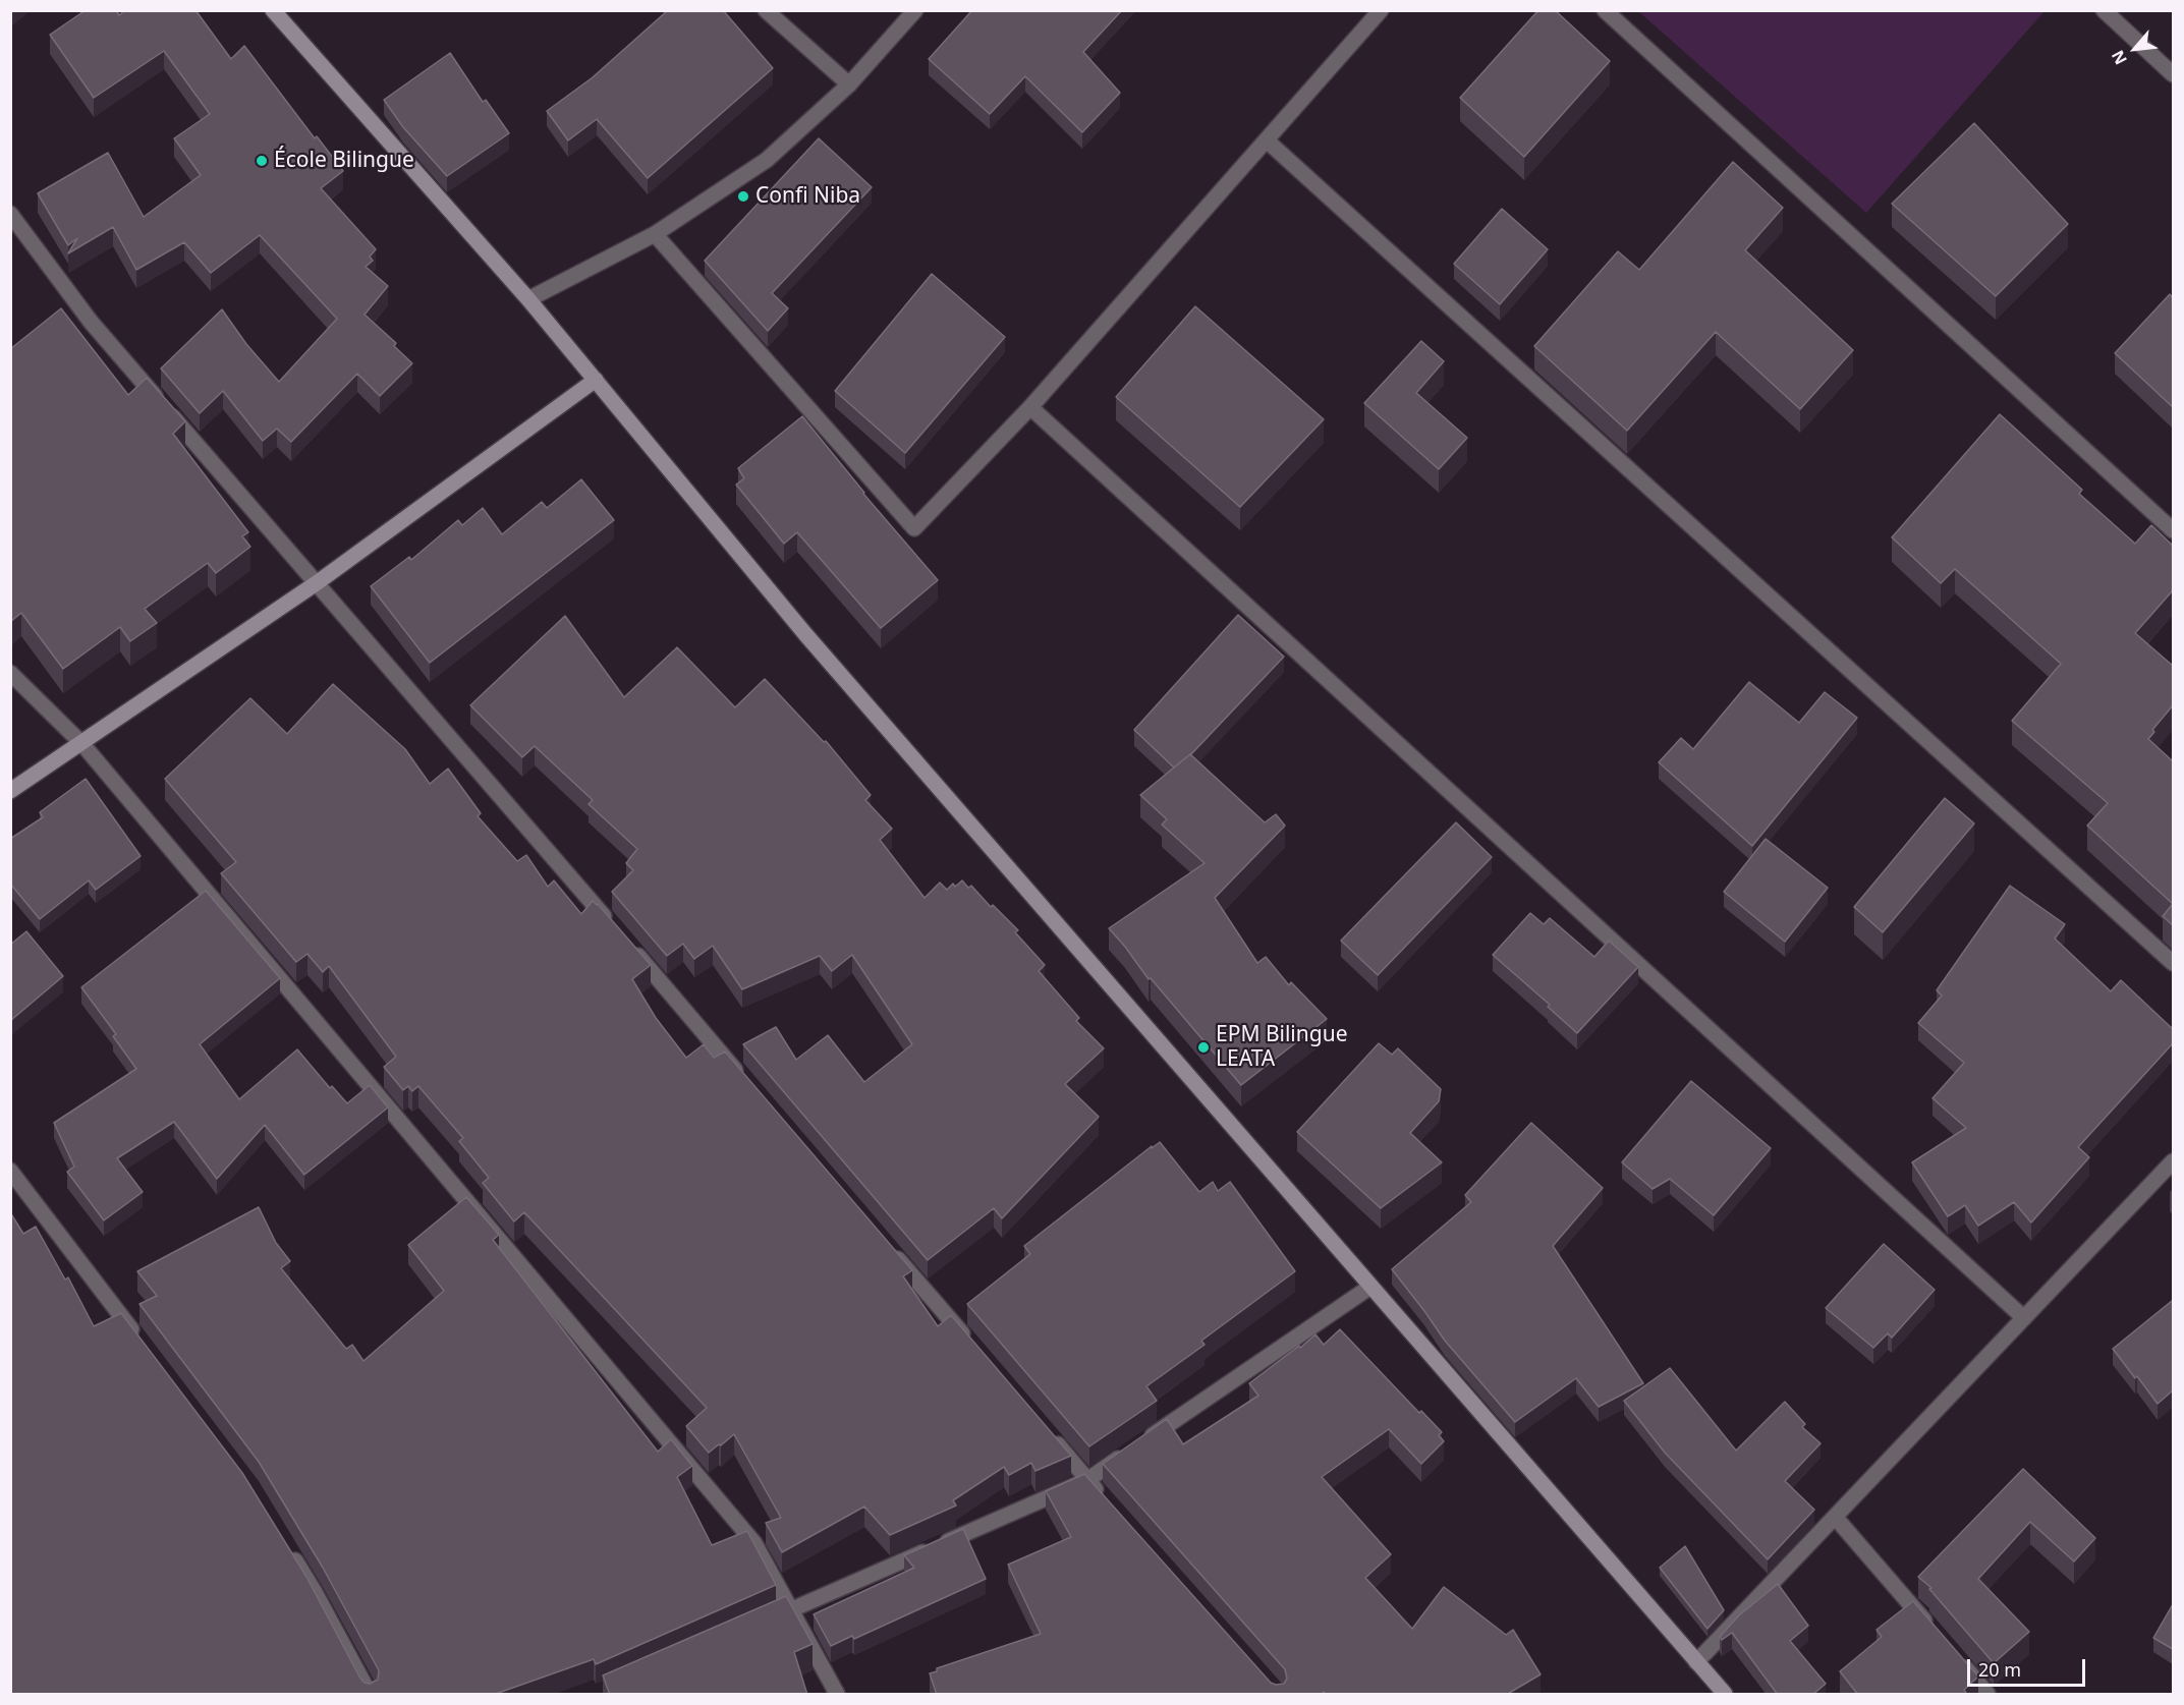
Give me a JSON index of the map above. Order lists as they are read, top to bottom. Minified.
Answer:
{"places":["École Bilingue","Confi Niba","EPM Bilingue LEATA"],"scale_bar":"20 m","north":"bottom left"}
